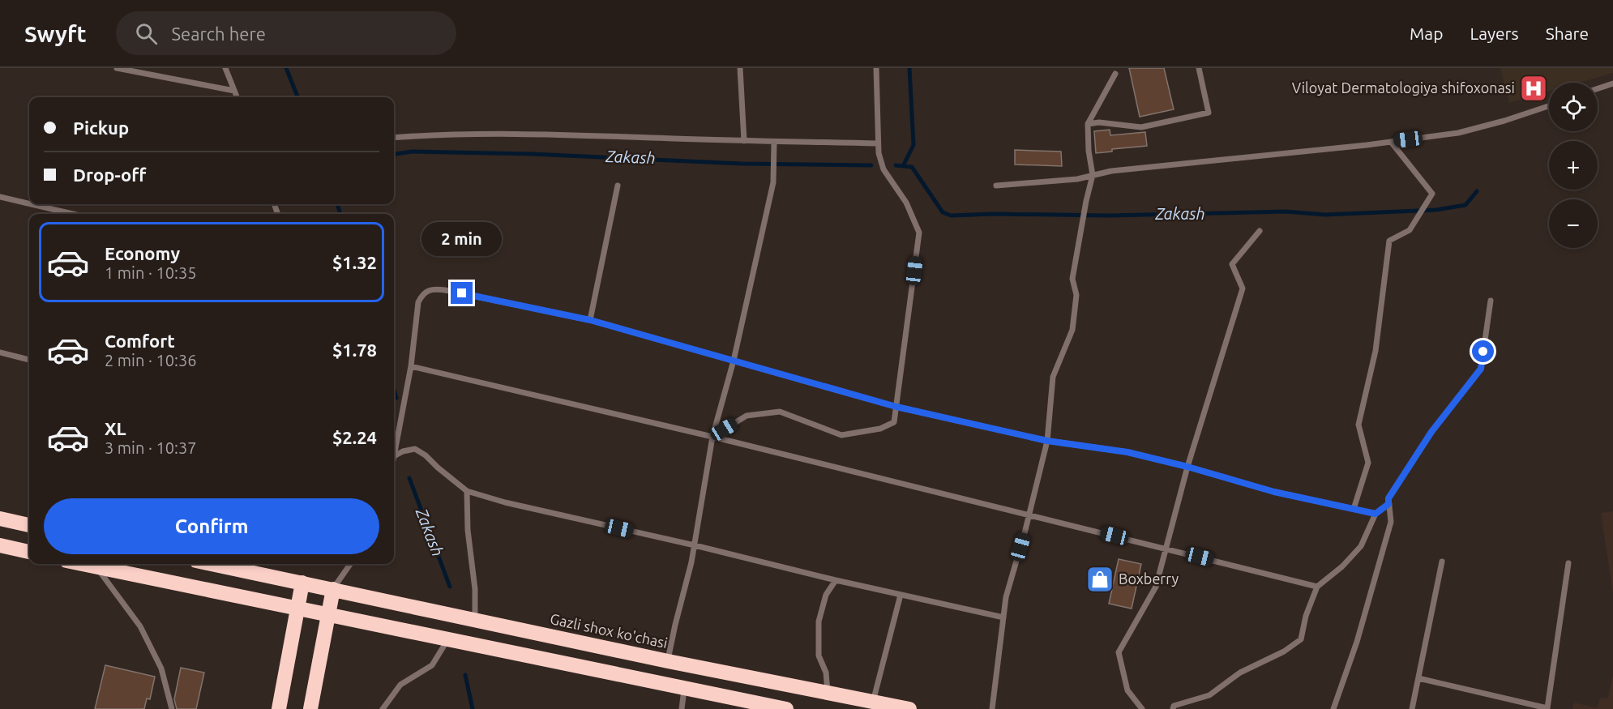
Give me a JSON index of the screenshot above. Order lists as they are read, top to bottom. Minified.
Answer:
{"streets":{"highway":["Gazli shox ko'chasi"]},"water":["Zakash"],"places":{"hospital":["Viloyat Dermatologiya shifoxonasi"],"shop":["Boxberry"]},"page":{"header":"Swyft","search":"Search here","nav":["Map","Layers","Share"],"map_buttons":["+","−"],"banner":["Pickup","Drop-off"],"bubble":"2 min","list":[{"name":"Economy","note":"1 min · 10:35","value":"$1.32"},{"name":"Comfort","note":"2 min · 10:36","value":"$1.78"},{"name":"XL","note":"3 min · 10:37","value":"$2.24"}],"buttons":"Confirm"}}
